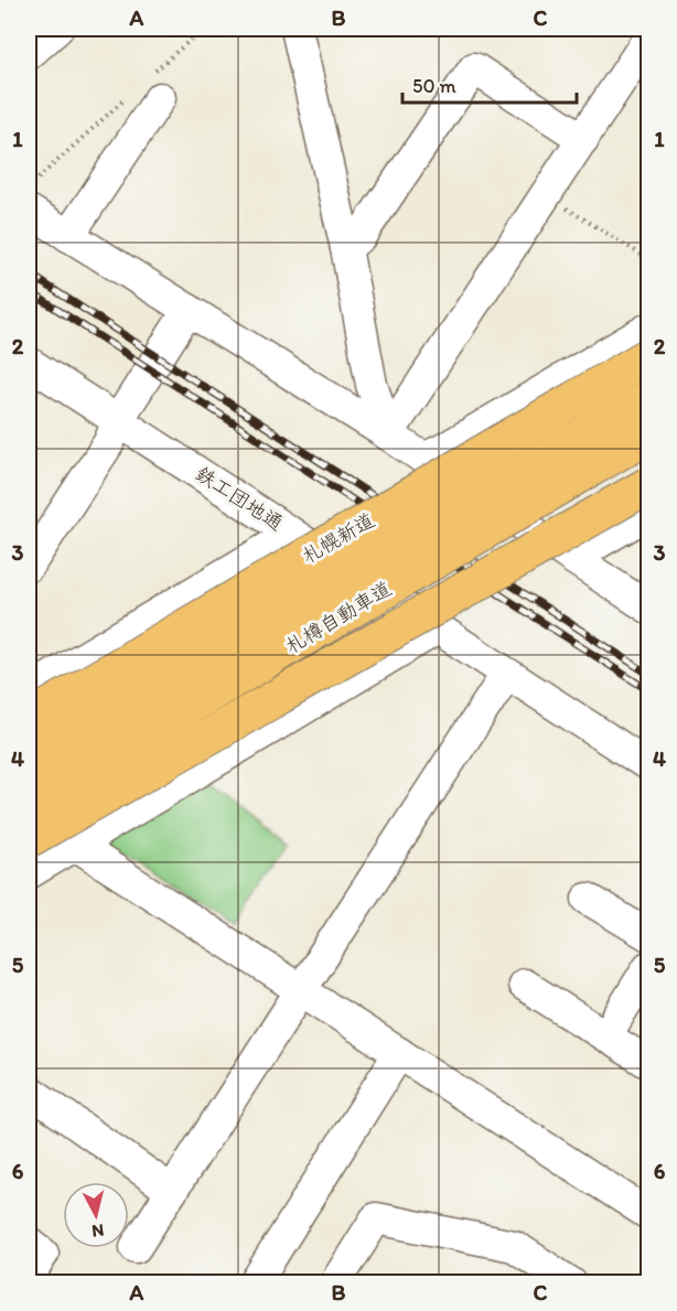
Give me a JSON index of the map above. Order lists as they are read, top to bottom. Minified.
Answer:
{"streets":{"highway":["札幌新道","札樽自動車道"],"street":["鉄工団地通"]},"scale_bar":"50 m","north":"bottom","grid":{"columns":["A","B","C"],"rows":["1","2","3","4","5","6"]}}
